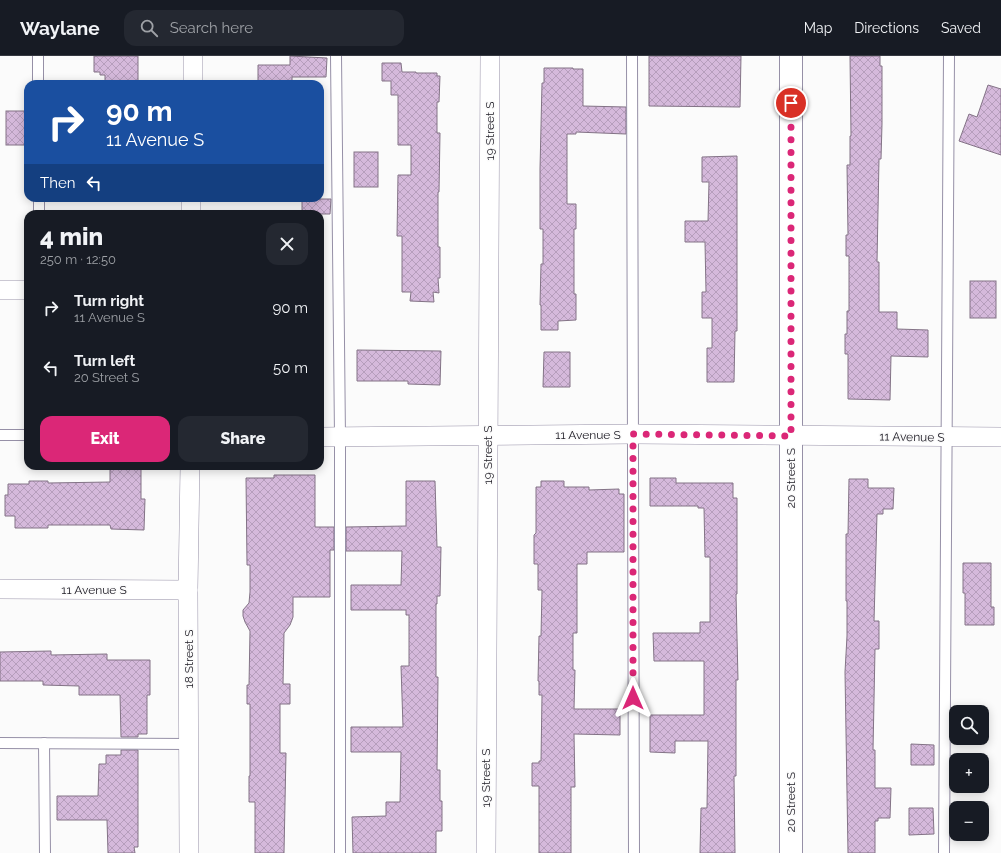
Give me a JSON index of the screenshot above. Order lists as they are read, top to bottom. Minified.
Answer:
{"streets":{"street":["19 Street S","11 Avenue S","20 Street S","18 Street S"]},"crossings":[["19 Street S","11 Avenue S"],["11 Avenue S","20 Street S"],["11 Avenue S","18 Street S"]],"page":{"header":"Waylane","search":"Search here","nav":["Map","Directions","Saved"],"turn":["90 m","11 Avenue S"],"then":"Then","heading":["4 min","250 m · 12:50"],"list":[{"name":"Turn right","note":"11 Avenue S","value":"90 m"},{"name":"Turn left","note":"20 Street S","value":"50 m"}],"buttons":["Exit","Share"],"map_buttons":["+","−"]}}
